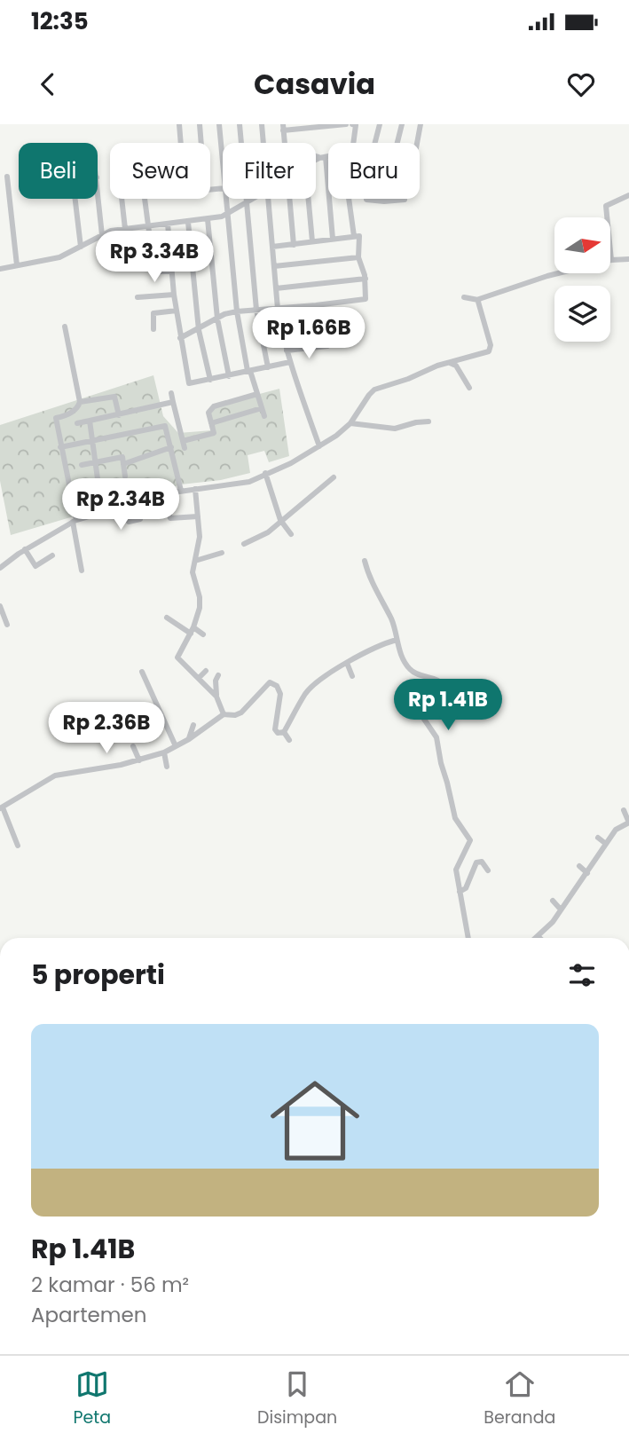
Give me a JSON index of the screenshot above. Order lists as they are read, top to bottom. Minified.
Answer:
{"north":"right","page":{"status":"12:35","header":"Casavia","chip":["Beli","Sewa","Filter","Baru"],"price":["Rp 3.34B","Rp 1.66B","Rp 2.34B","Rp 1.41B","Rp 2.36B"],"heading":"5 properti","list":[{"name":"Rp 1.41B","note":"2 kamar · 56 m² · Apartemen"}],"tabs":["Peta","Disimpan","Beranda"]}}
